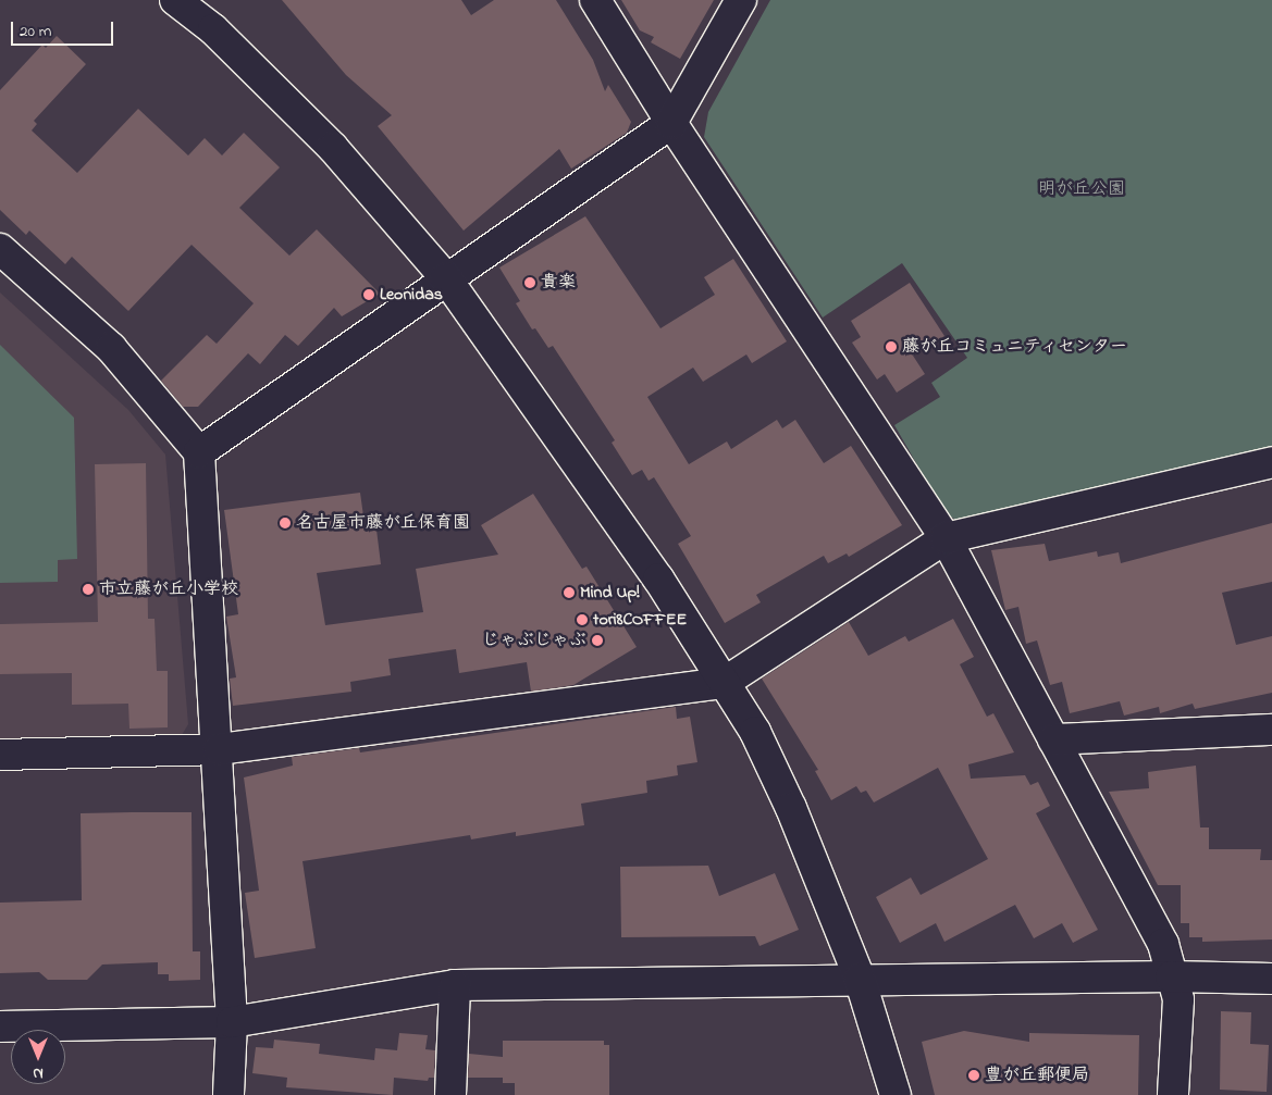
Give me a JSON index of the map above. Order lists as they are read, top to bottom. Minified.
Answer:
{"parks":["明が丘公園"],"places":["貴楽","Leonidas","藤が丘コミュニティセンター","名古屋市藤が丘保育園","市立藤が丘小学校","Mind Up!","tori8COFFEE","じゃぶじゃぶ","豊が丘郵便局"],"scale_bar":"20 m","north":"bottom"}
